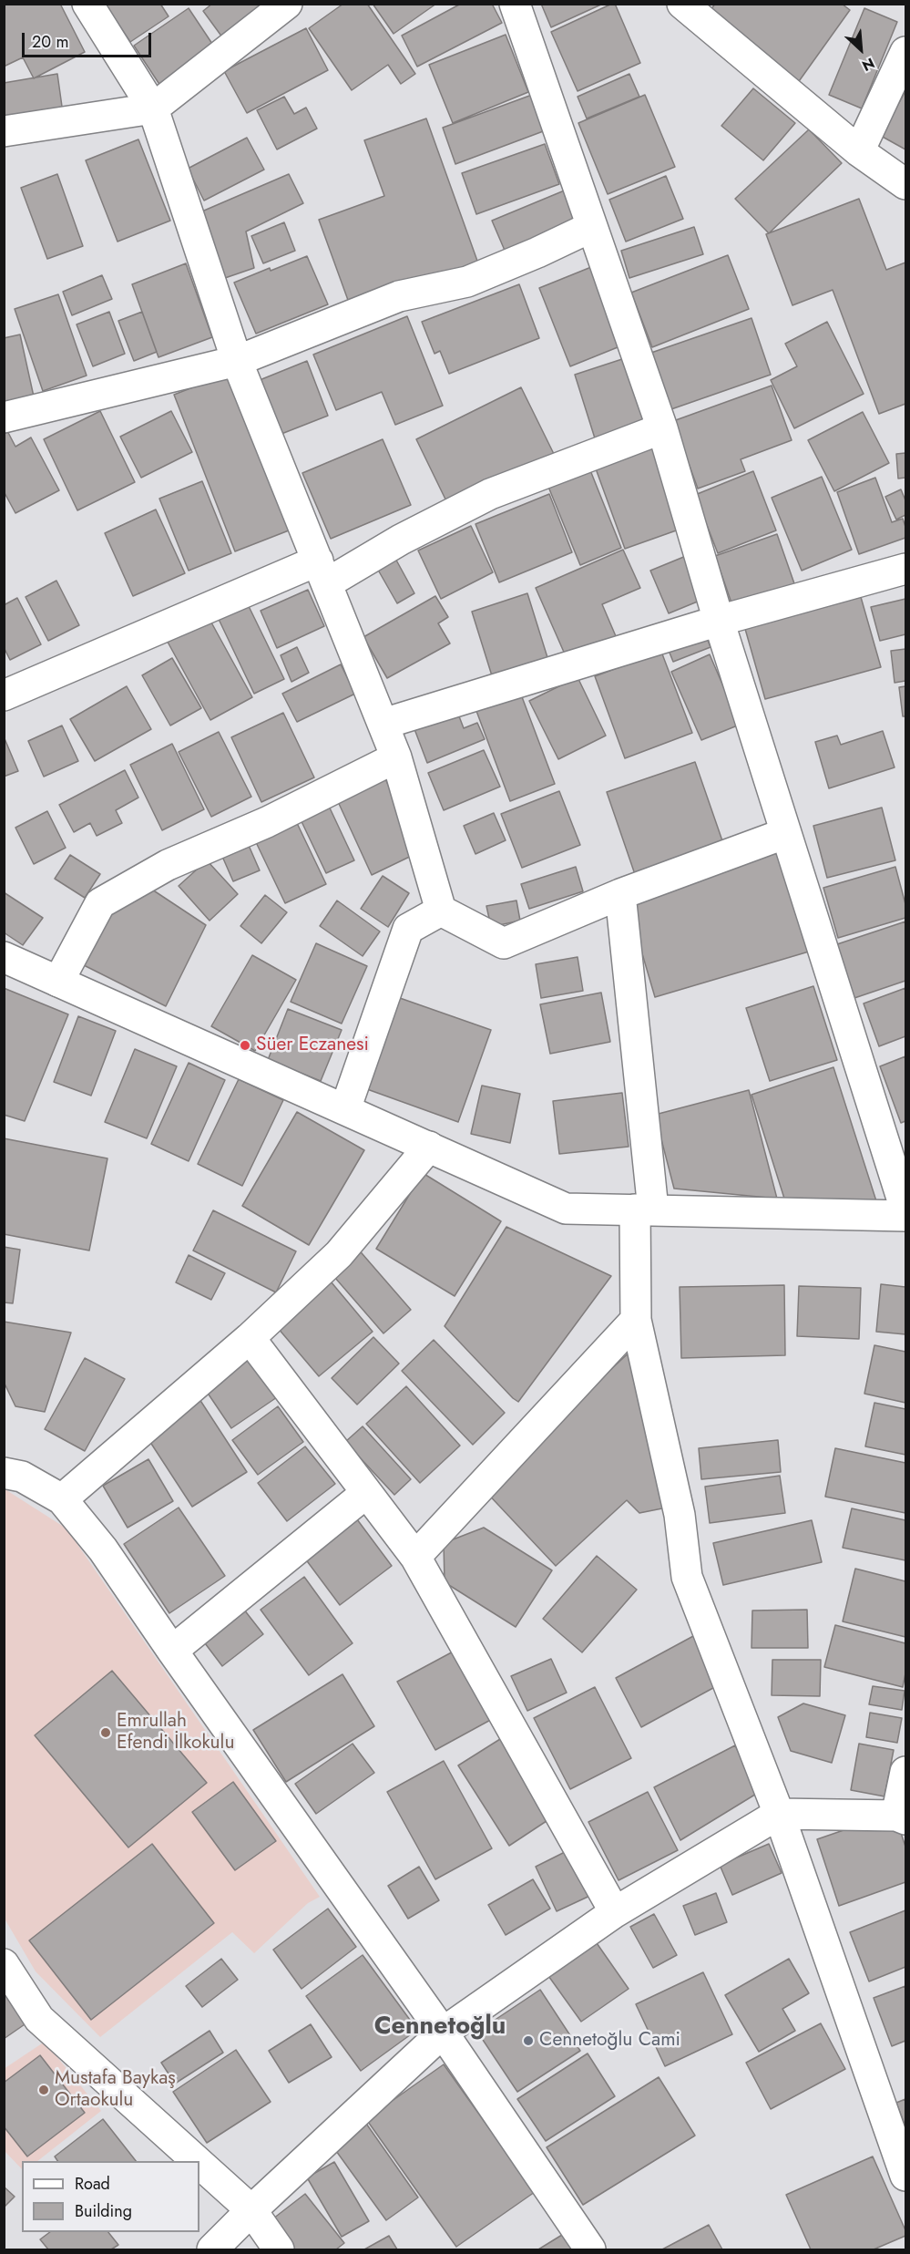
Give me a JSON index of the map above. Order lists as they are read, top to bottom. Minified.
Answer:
{"districts":["Cennetoğlu"],"places":["Süer Eczanesi","Emrullah Efendi İlkokulu","Cennetoğlu Cami","Mustafa Baykaş Ortaokulu"],"legend":["Road","Building"],"scale_bar":"20 m","north":"bottom right"}
